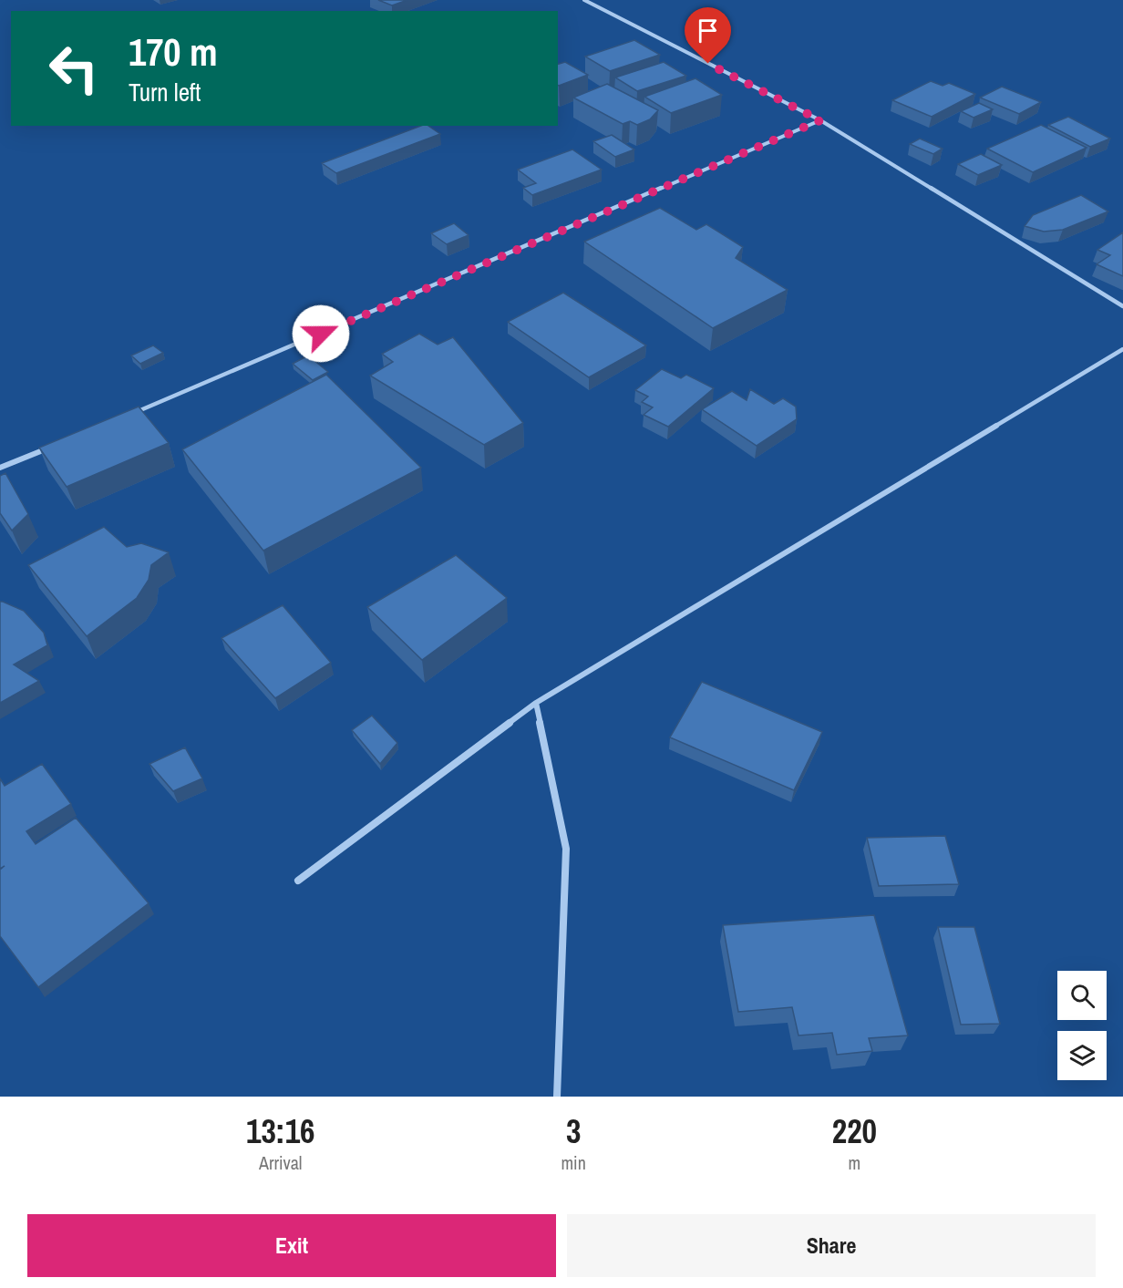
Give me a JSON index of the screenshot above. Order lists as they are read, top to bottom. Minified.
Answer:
{"page":{"turn":["170 m","Turn left"],"eta":["13:16","Arrival","3","min","220","m"],"buttons":["Exit","Share"]}}
